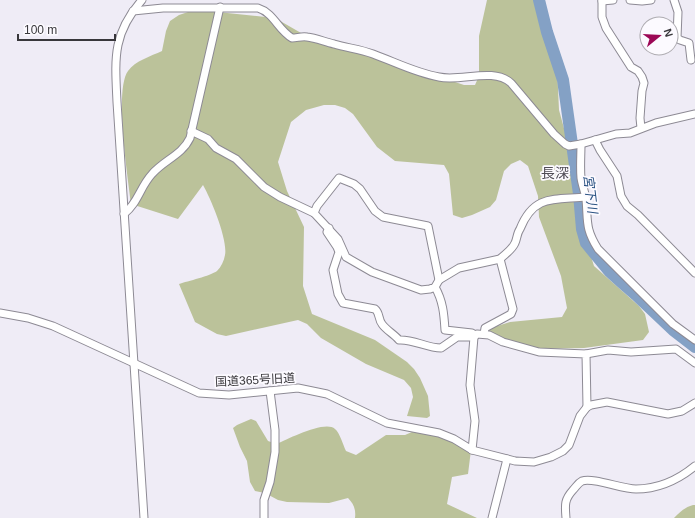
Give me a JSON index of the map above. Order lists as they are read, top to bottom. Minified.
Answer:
{"streets":{"street":["国道365号旧道"]},"districts":["長深"],"water":["宮下川"],"scale_bar":"100 m","north":"right"}
